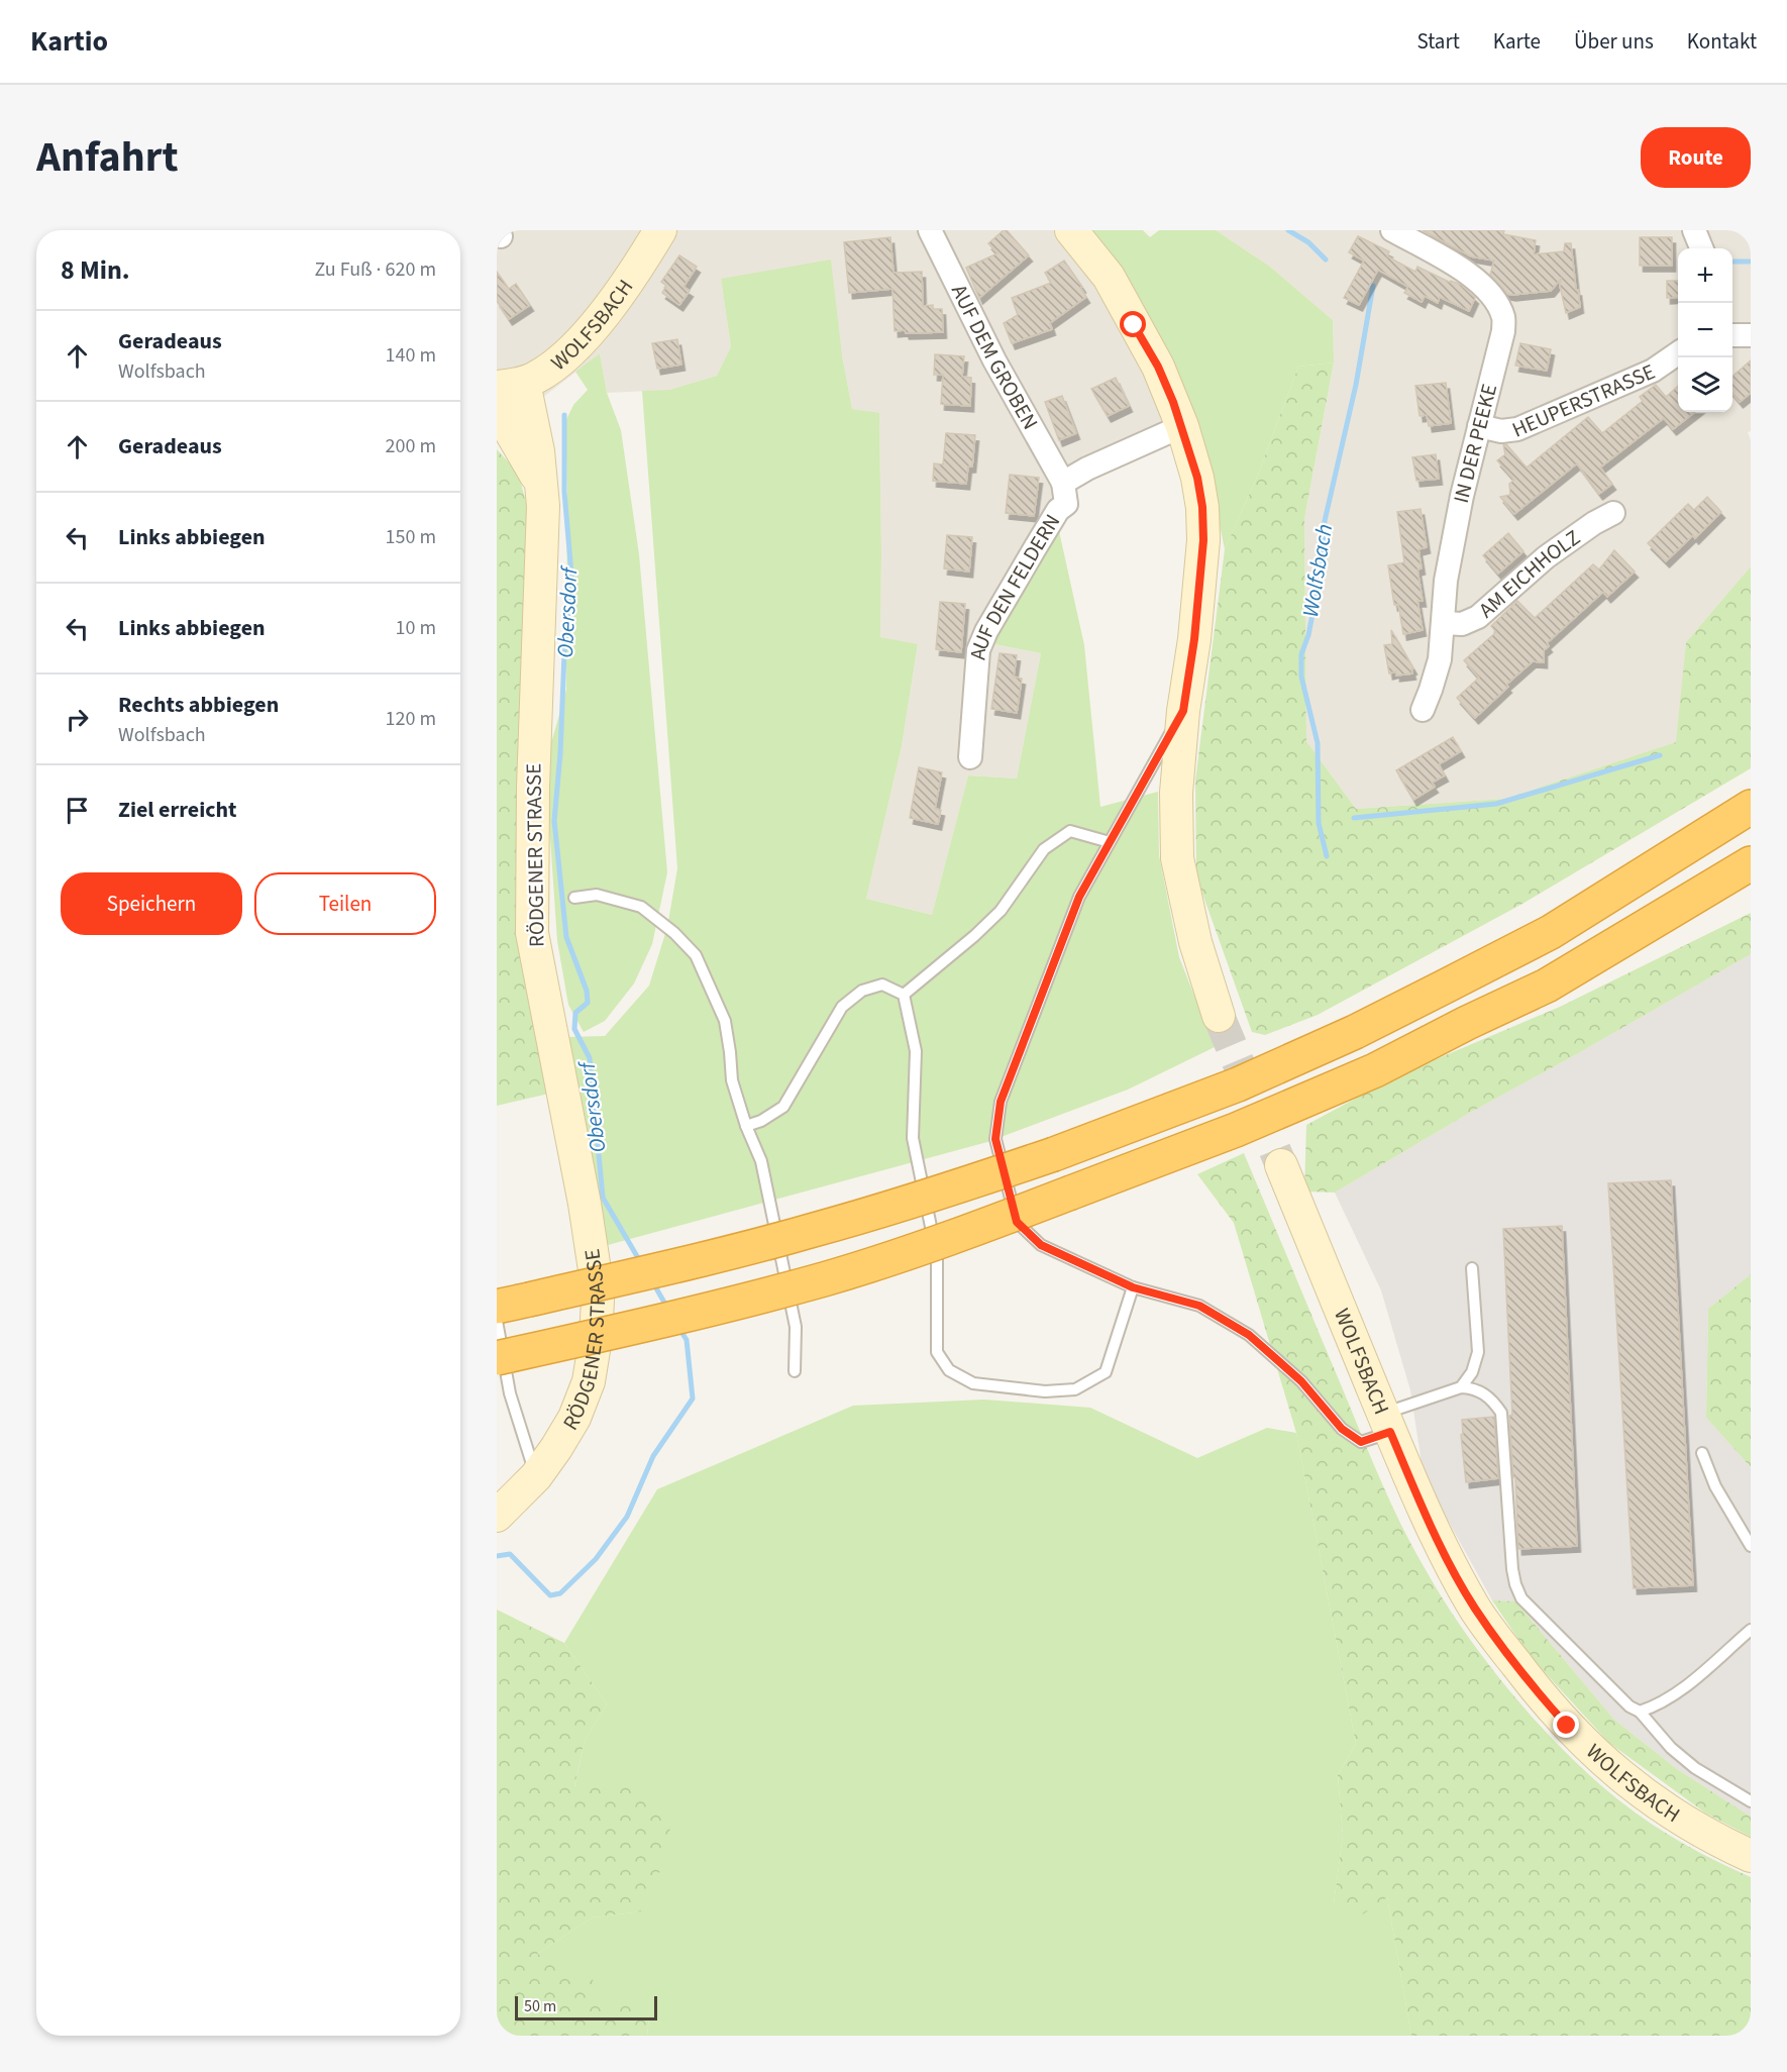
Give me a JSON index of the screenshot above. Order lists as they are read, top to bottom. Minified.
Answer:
{"streets":{"main road":["WOLFSBACH","RÖDGENER STRASSE"],"street":["AUF DEM GROBEN","HEUPERSTRASSE","IN DER PEEKE","AM EICHHOLZ","AUF DEN FELDERN"]},"crossings":[["WOLFSBACH","RÖDGENER STRASSE"],["AUF DEM GROBEN","AUF DEN FELDERN"],["HEUPERSTRASSE","IN DER PEEKE"],["IN DER PEEKE","AM EICHHOLZ"]],"water":["Wolfsbach","Obersdorf"],"scale_bar":"50 m","page":{"header":"Kartio","nav":["Start","Karte","Über uns","Kontakt"],"title":"Anfahrt","buttons":["Route",["Speichern","Teilen"]],"heading":["8 Min.","Zu Fuß · 620 m"],"map_buttons":["+","−"],"list":[["Geradeaus","Wolfsbach","140 m"],["Geradeaus","200 m"],["Links abbiegen","150 m"],["Links abbiegen","10 m"],["Rechts abbiegen","Wolfsbach","120 m"],"Ziel erreicht"],"scale":"50 m"}}
